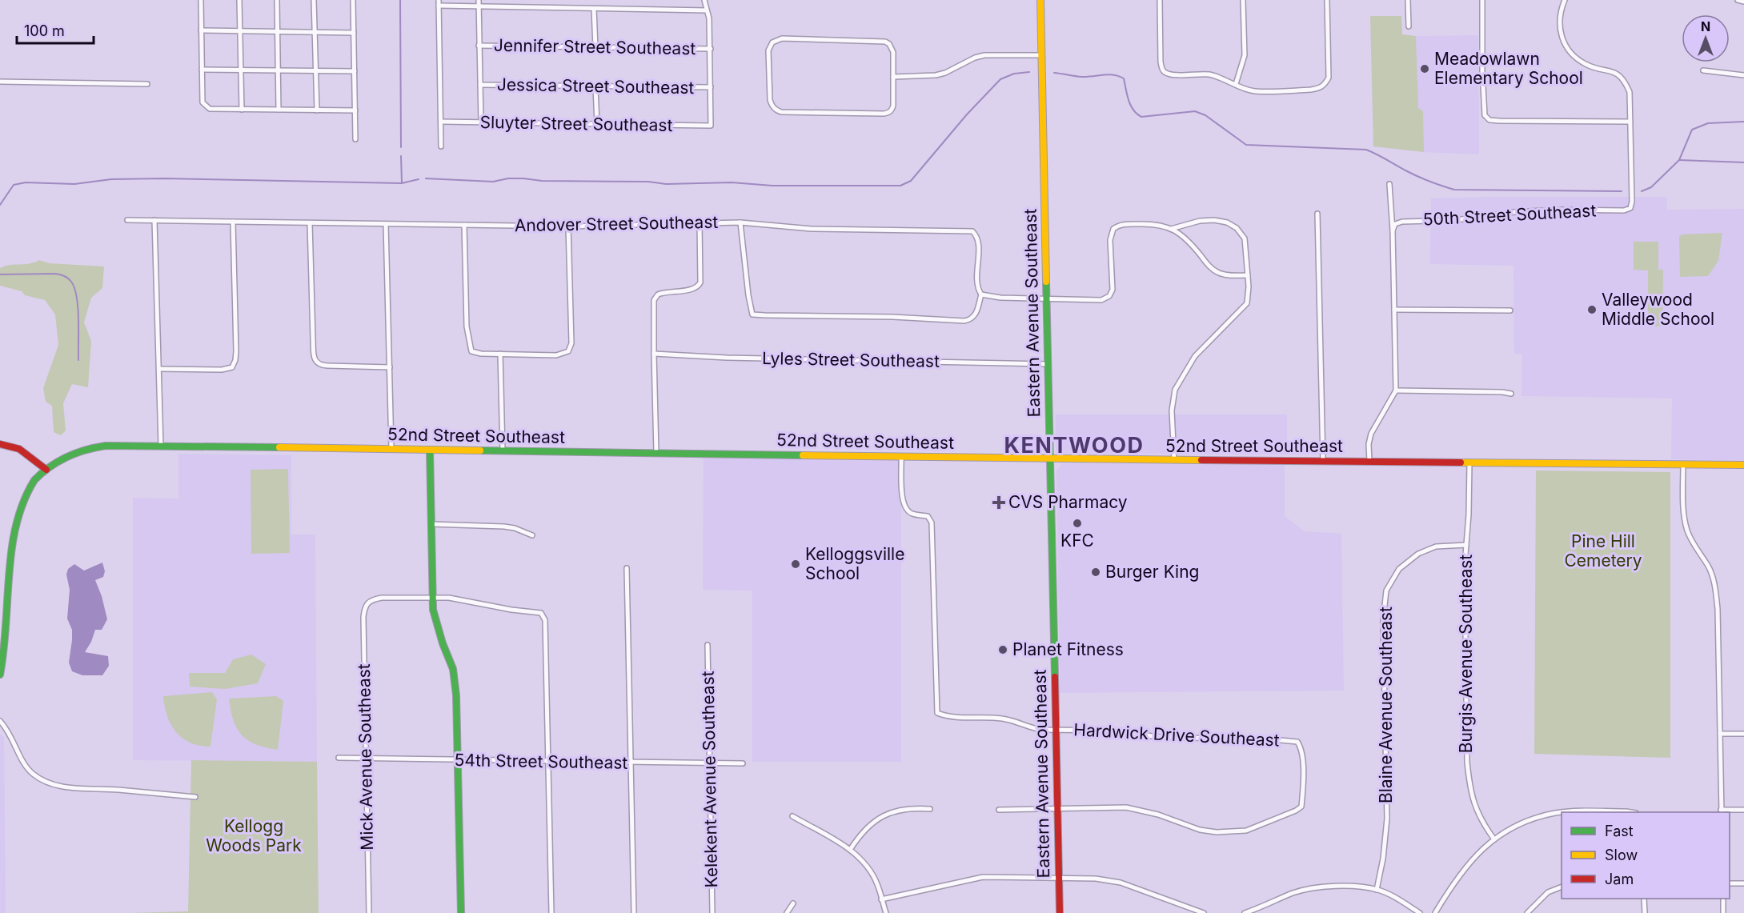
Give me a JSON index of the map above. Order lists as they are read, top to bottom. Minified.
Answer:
{"streets":{"main road":["Eastern Avenue Southeast","52nd Street Southeast"],"street":["Jennifer Street Southeast","Jessica Street Southeast","Sluyter Street Southeast","50th Street Southeast","Andover Street Southeast","Lyles Street Southeast","Burgis Avenue Southeast","Blaine Avenue Southeast","Hardwick Drive Southeast","Mick Avenue Southeast","54th Street Southeast","Kelekent Avenue Southeast"]},"crossings":[["Jessica Street Southeast","Sluyter Street Southeast"],["Eastern Avenue Southeast","Lyles Street Southeast"],["Eastern Avenue Southeast","52nd Street Southeast"],["Eastern Avenue Southeast","Hardwick Drive Southeast"],["52nd Street Southeast","Burgis Avenue Southeast"],["52nd Street Southeast","Hardwick Drive Southeast"],["Burgis Avenue Southeast","Blaine Avenue Southeast"],["Mick Avenue Southeast","54th Street Southeast"],["54th Street Southeast","Kelekent Avenue Southeast"]],"districts":["KENTWOOD"],"parks":["Pine Hill Cemetery","Kellogg Woods Park"],"places":{"other":["Meadowlawn Elementary School","Valleywood Middle School","KFC","Kelloggsville School","Burger King","Planet Fitness"],"health":["CVS Pharmacy"]},"legend":["Fast","Slow","Jam"],"scale_bar":"100 m","north":"top"}
